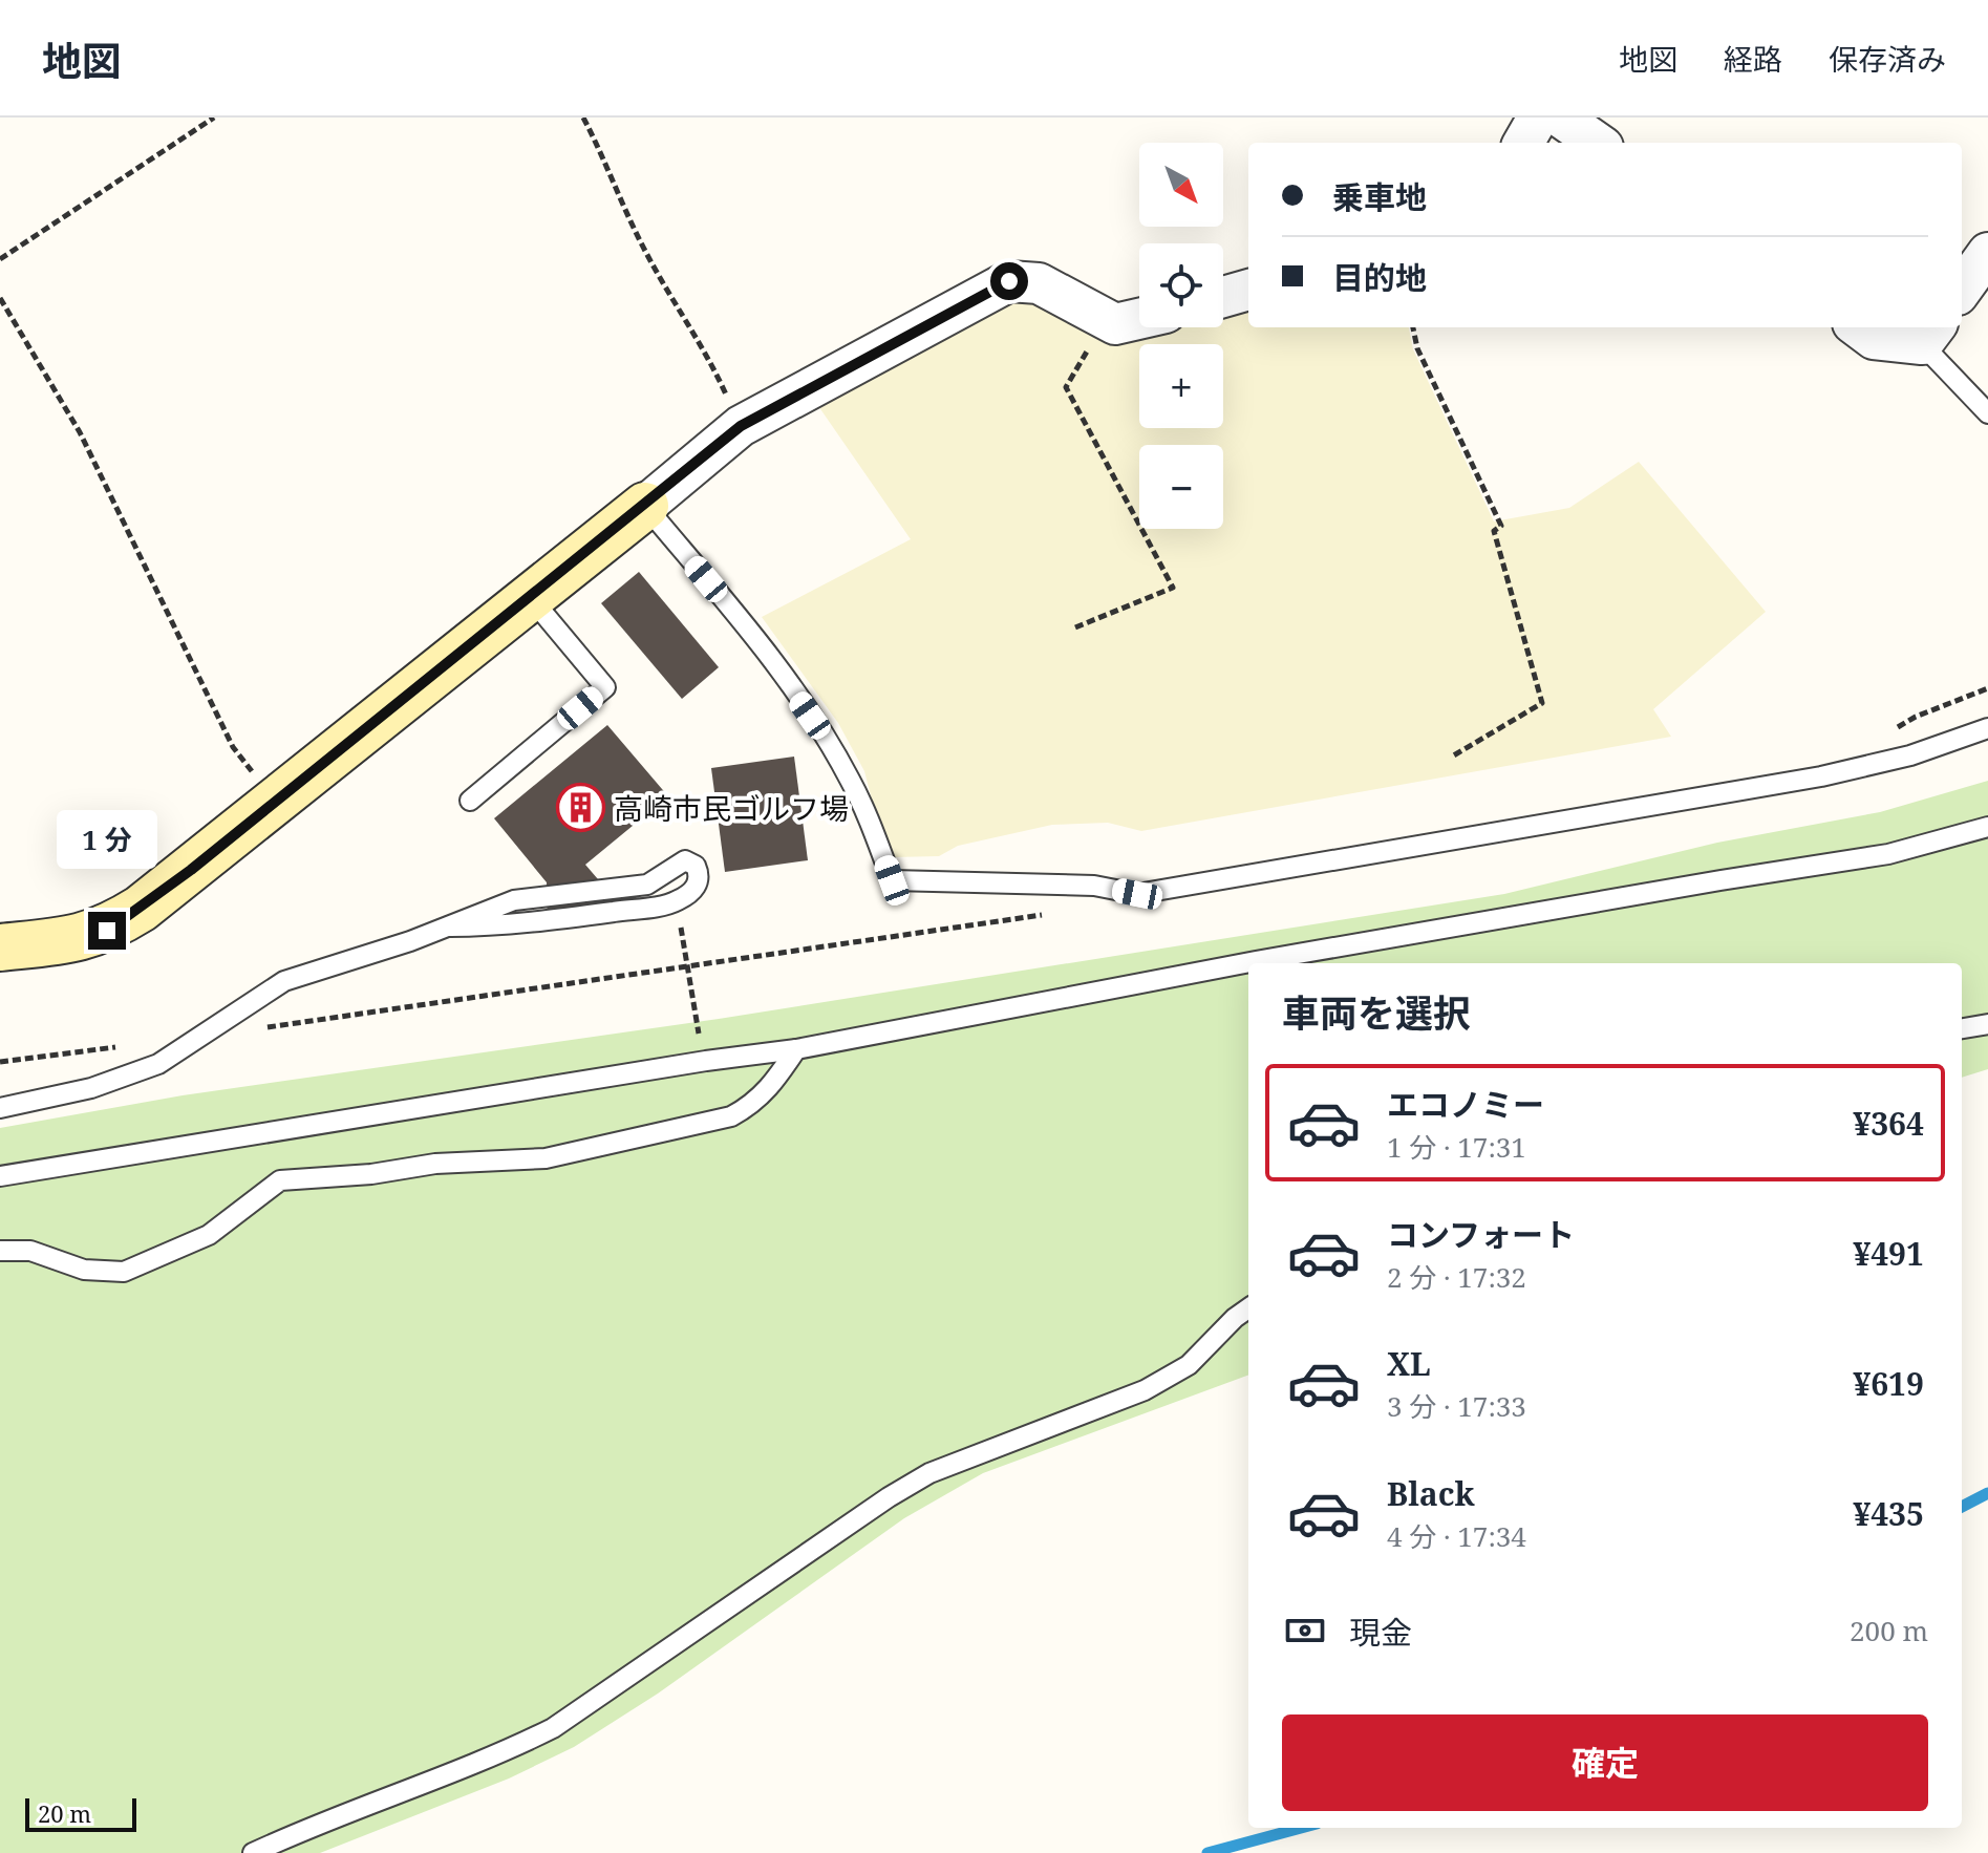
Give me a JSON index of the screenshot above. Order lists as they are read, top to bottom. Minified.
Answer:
{"places":{"building":["高崎市民ゴルフ場"]},"scale_bar":"20 m","north":"bottom right","page":{"header":"地図","nav":["地図","経路","保存済み"],"map_buttons":["+","−"],"banner":["乗車地","目的地"],"bubble":"1 分","heading":"車両を選択","list":[{"name":"エコノミー","note":"1 分 · 17:31","value":"¥364"},{"name":"コンフォート","note":"2 分 · 17:32","value":"¥491"},{"name":"XL","note":"3 分 · 17:33","value":"¥619"},{"name":"Black","note":"4 分 · 17:34","value":"¥435"}],"pay":["現金","200 m"],"buttons":"確定","scale":"20 m"}}
